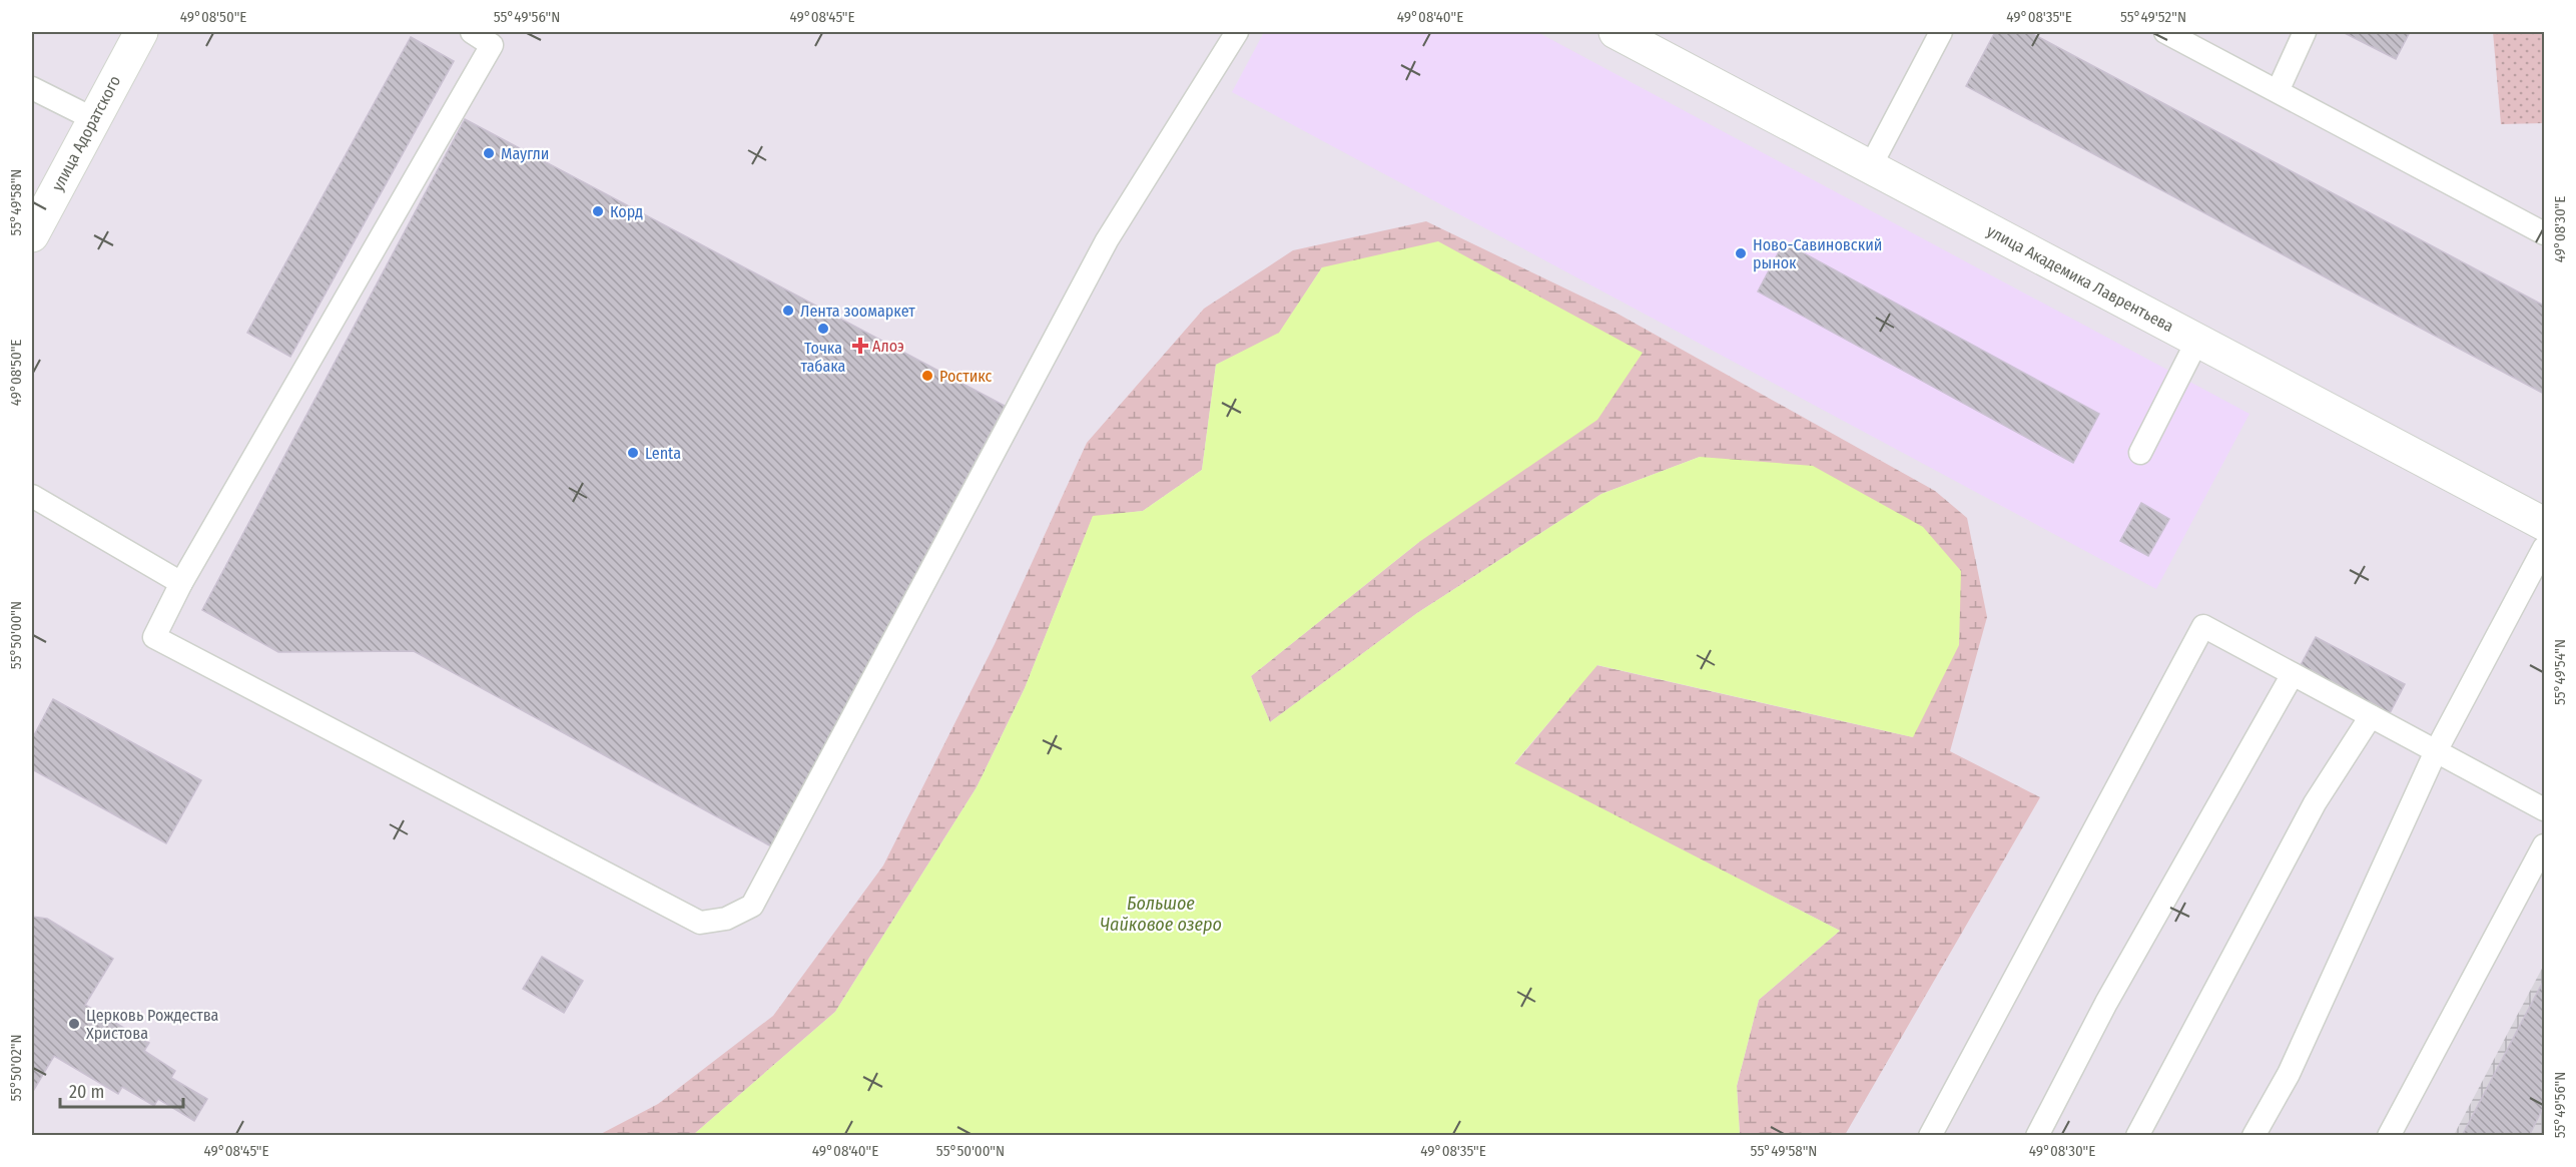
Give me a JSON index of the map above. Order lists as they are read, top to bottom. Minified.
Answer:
{"streets":{"street":["улица Адоратского","улица Академика Лаврентьева"]},"water":["Большое Чайковое озеро"],"places":{"other":["Маугли","Корд","Ново-Савиновский рынок","Лента зоомаркет","Точка табака","Ростикс","Lenta","Церковь Рождества Христова"],"health":["Алоэ"]},"scale_bar":"20 m","coordinates":["49°08'50\"E","55°49'56\"N","49°08'45\"E","49°08'40\"E","49°08'35\"E","55°49'52\"N","55°49'58\"N","49°08'30\"E","55°50'00\"N","55°49'54\"N","55°50'02\"N"]}
